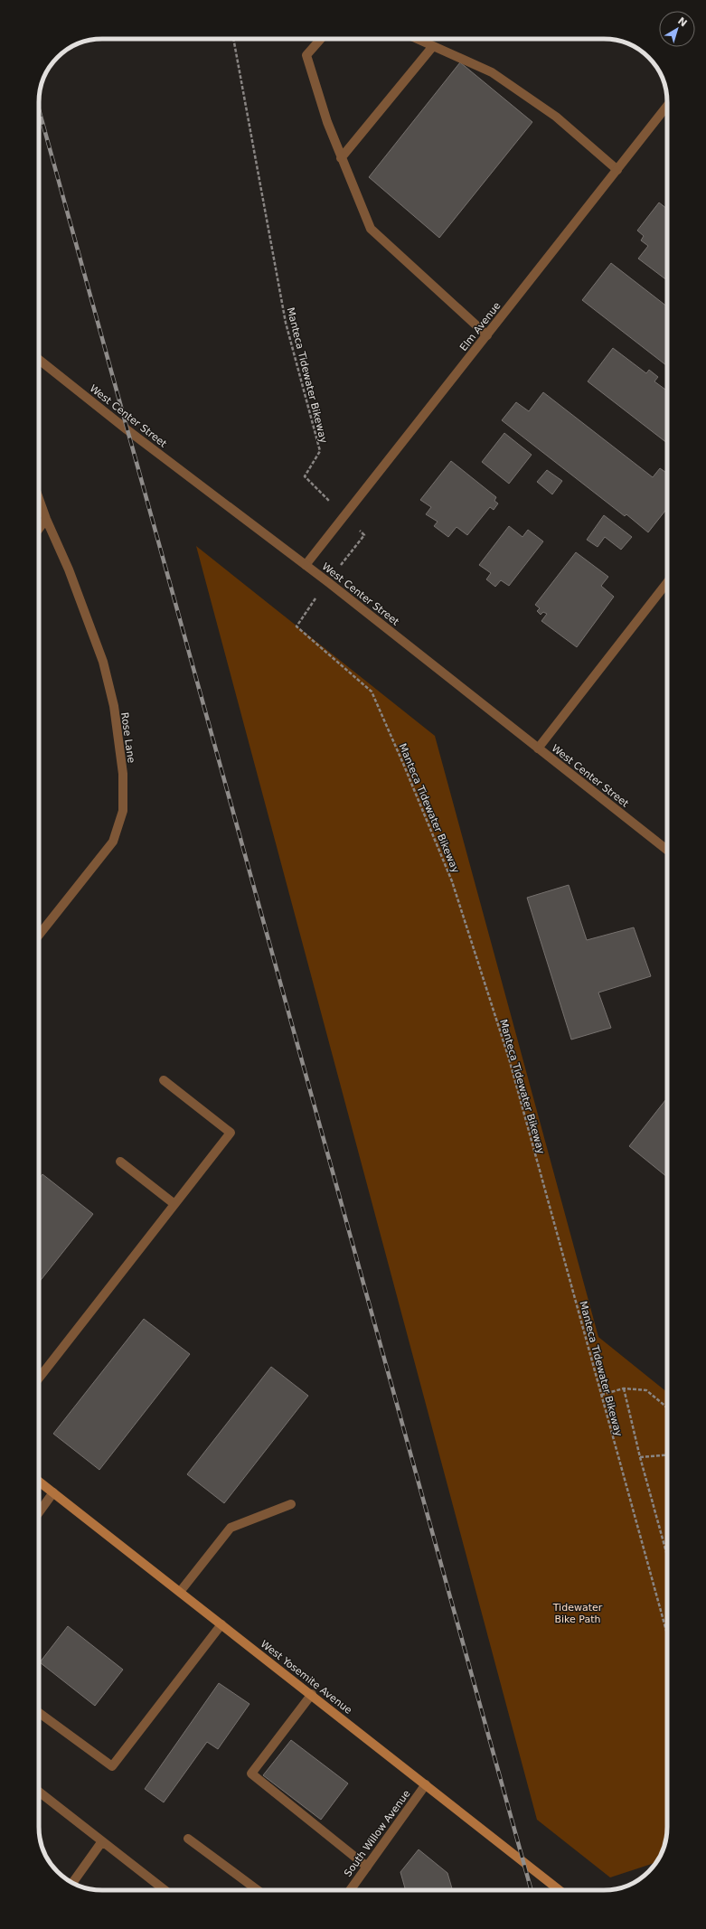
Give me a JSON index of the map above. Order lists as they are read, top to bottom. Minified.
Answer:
{"streets":{"main road":["West Yosemite Avenue"],"street":["Elm Avenue","West Center Street","Rose Lane","South Willow Avenue"],"path":["Manteca Tidewater Bikeway"]},"crossings":[["Elm Avenue","Manteca Tidewater Bikeway"],["Elm Avenue","West Center Street"],["Manteca Tidewater Bikeway","West Center Street"],["West Yosemite Avenue","South Willow Avenue"]],"parks":["Tidewater Bike Path"],"north":"top right"}
